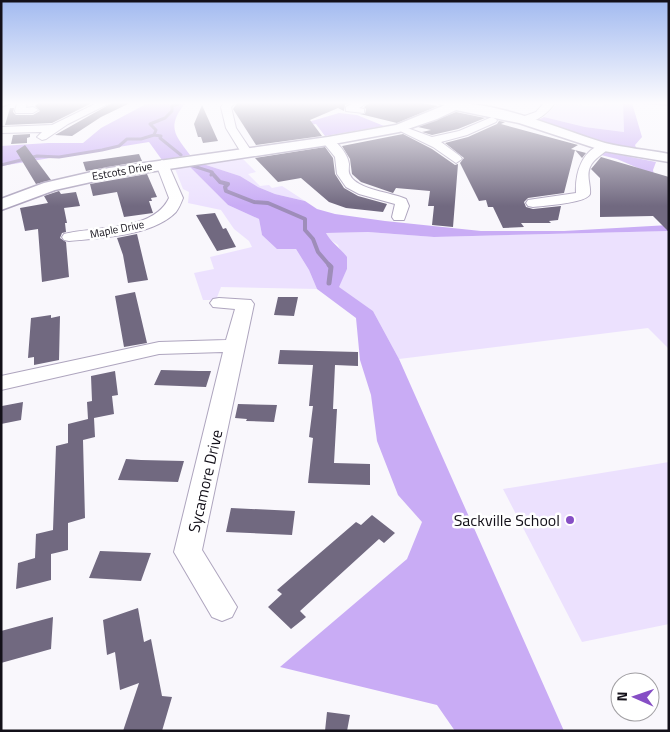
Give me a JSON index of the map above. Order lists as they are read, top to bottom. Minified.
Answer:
{"streets":{"street":["Estcots Drive","Maple Drive","Sycamore Drive"]},"crossings":[["Estcots Drive","Maple Drive"]],"places":["Sackville School"],"north":"left"}
